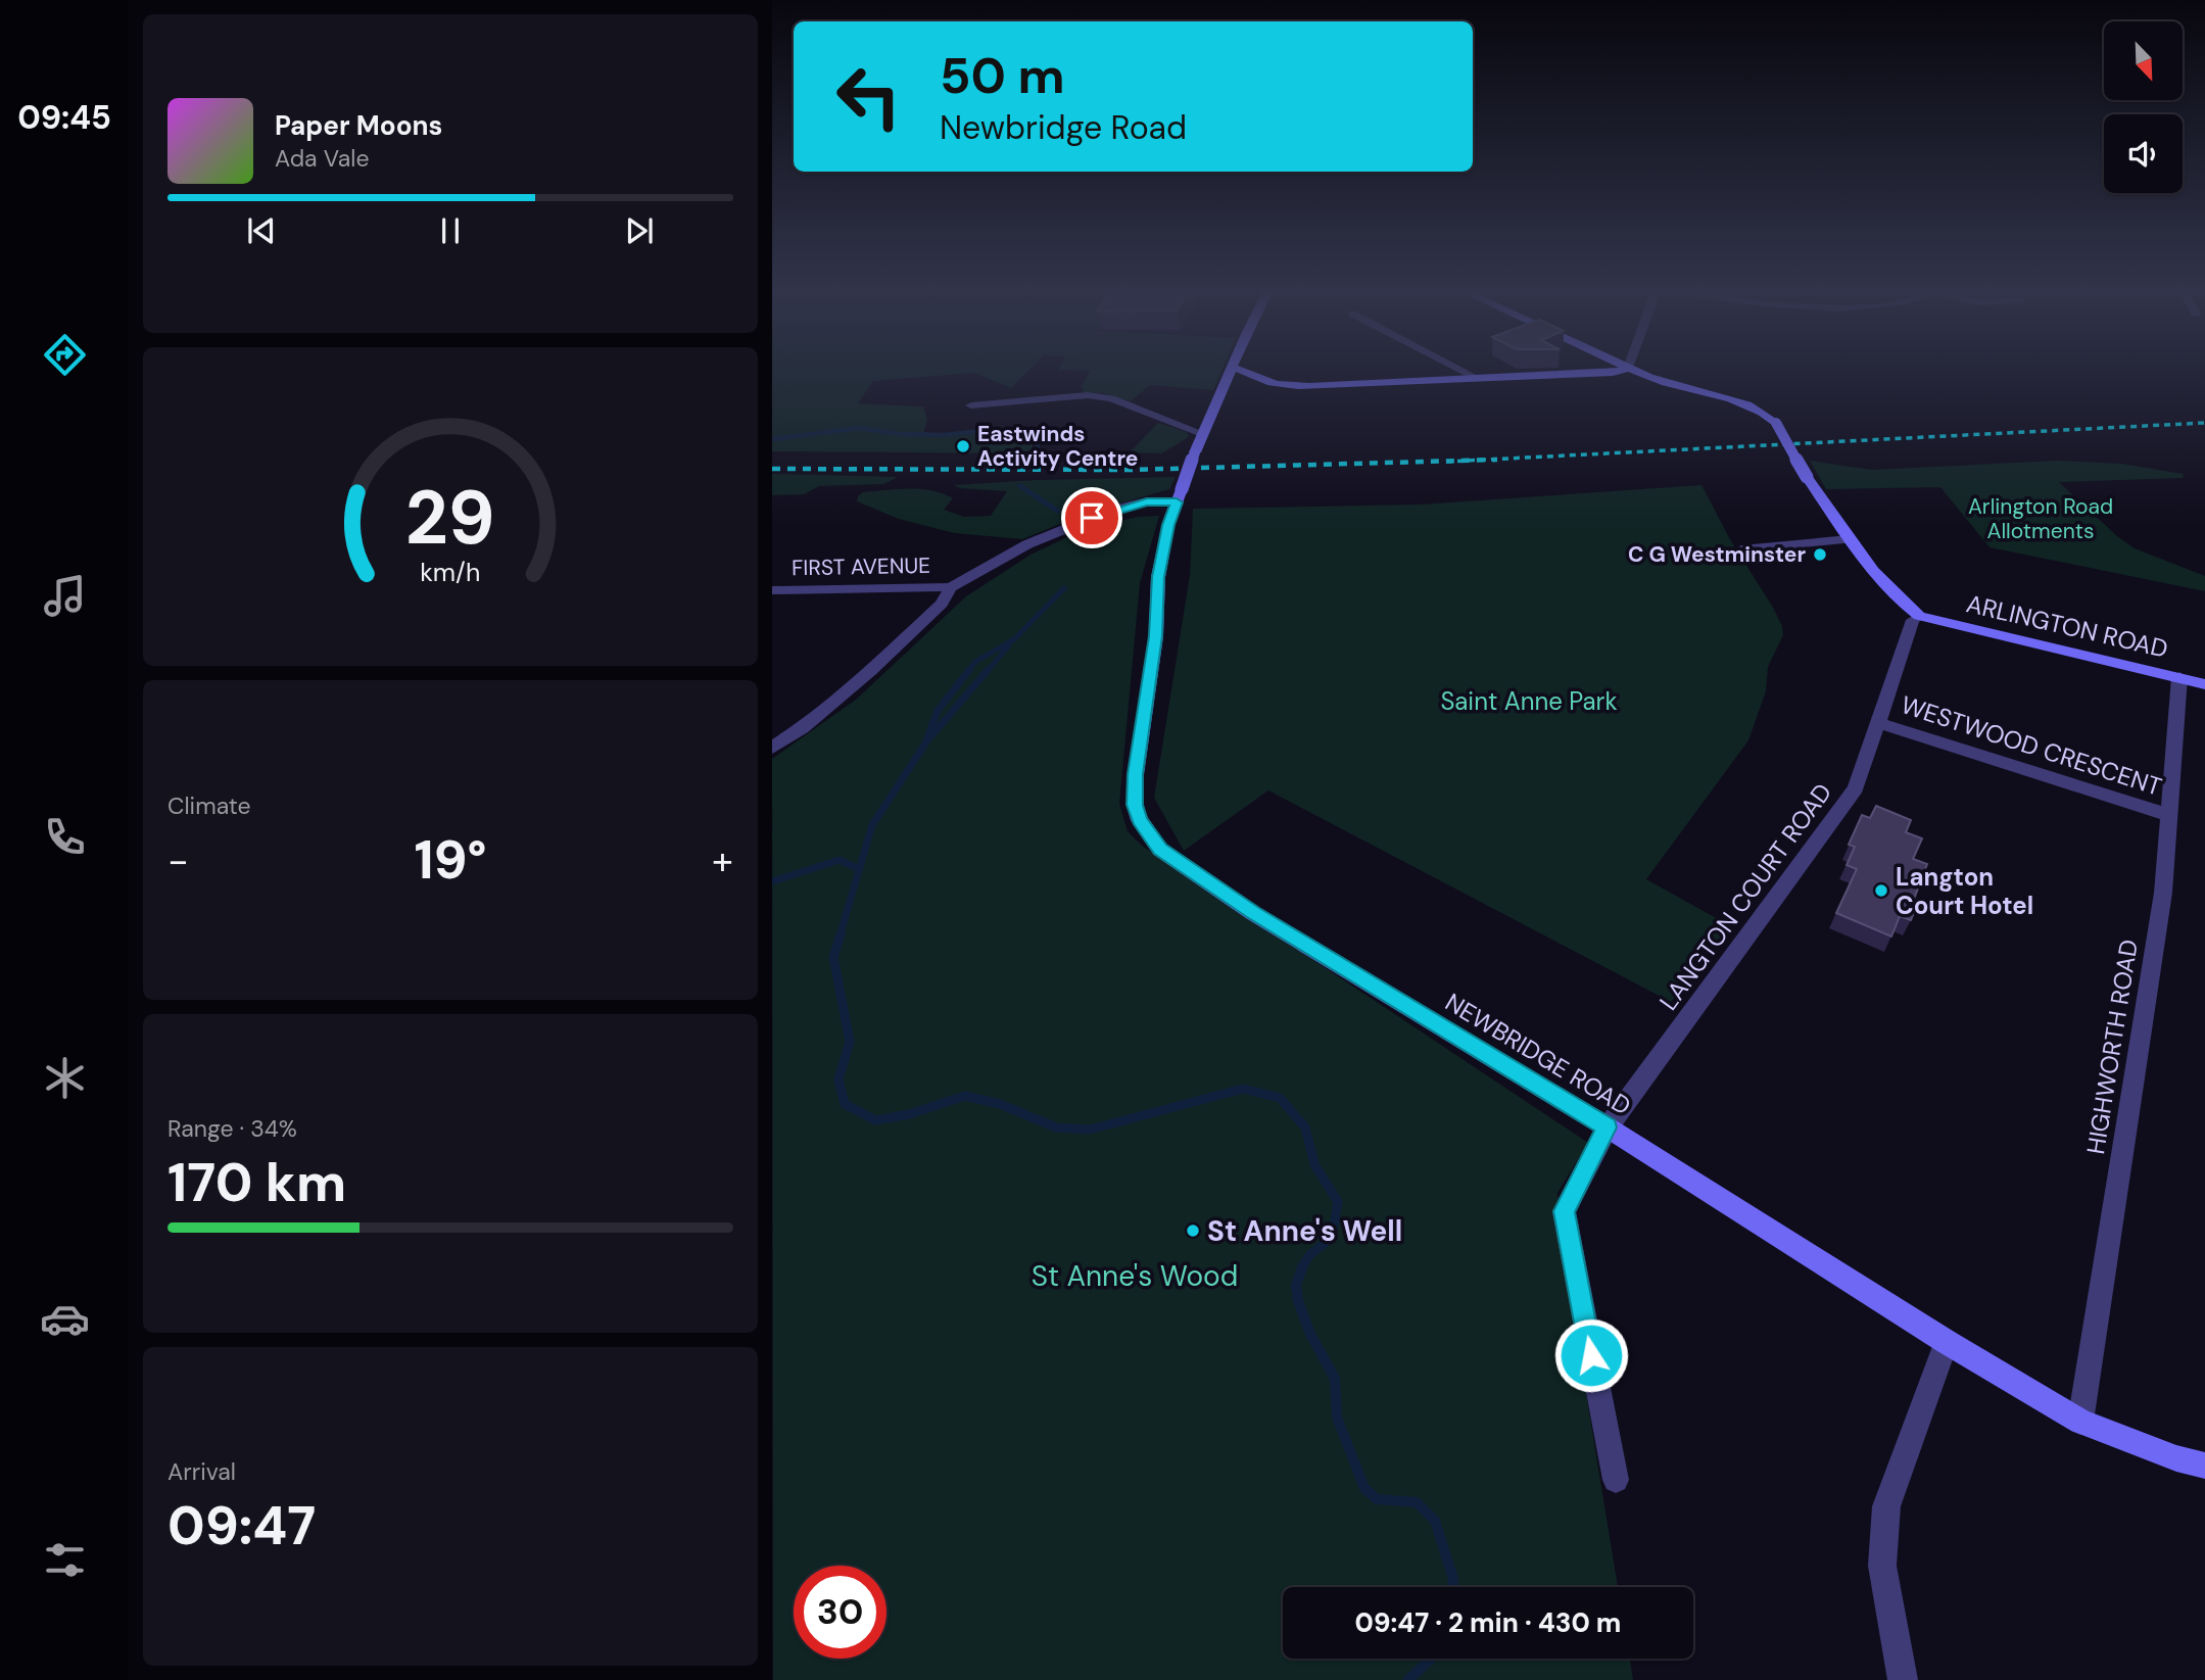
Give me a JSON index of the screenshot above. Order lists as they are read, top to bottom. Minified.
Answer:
{"streets":{"street":["FIRST AVENUE","ARLINGTON ROAD","WESTWOOD CRESCENT","LANGTON COURT ROAD","HIGHWORTH ROAD","NEWBRIDGE ROAD"]},"crossings":[["ARLINGTON ROAD","LANGTON COURT ROAD"],["ARLINGTON ROAD","HIGHWORTH ROAD"],["WESTWOOD CRESCENT","LANGTON COURT ROAD"],["WESTWOOD CRESCENT","HIGHWORTH ROAD"],["LANGTON COURT ROAD","NEWBRIDGE ROAD"],["HIGHWORTH ROAD","NEWBRIDGE ROAD"]],"parks":["Arlington Road Allotments","Saint Anne Park","St Anne's Wood"],"places":["Eastwinds Activity Centre","C G Westminster","Langton Court Hotel","St Anne's Well"],"north":"bottom right","page":{"tabs":"09:45","turn":["50 m","Newbridge Road"],"song":["Paper Moons","Ada Vale"],"tile":["Climate",["Range · 34%","170 km"],["Arrival","09:47"]],"heat":["−","19°","+"],"limit":"30","trip":"09:47 · 2 min · 430 m","gauge":["29","km/h"]}}
